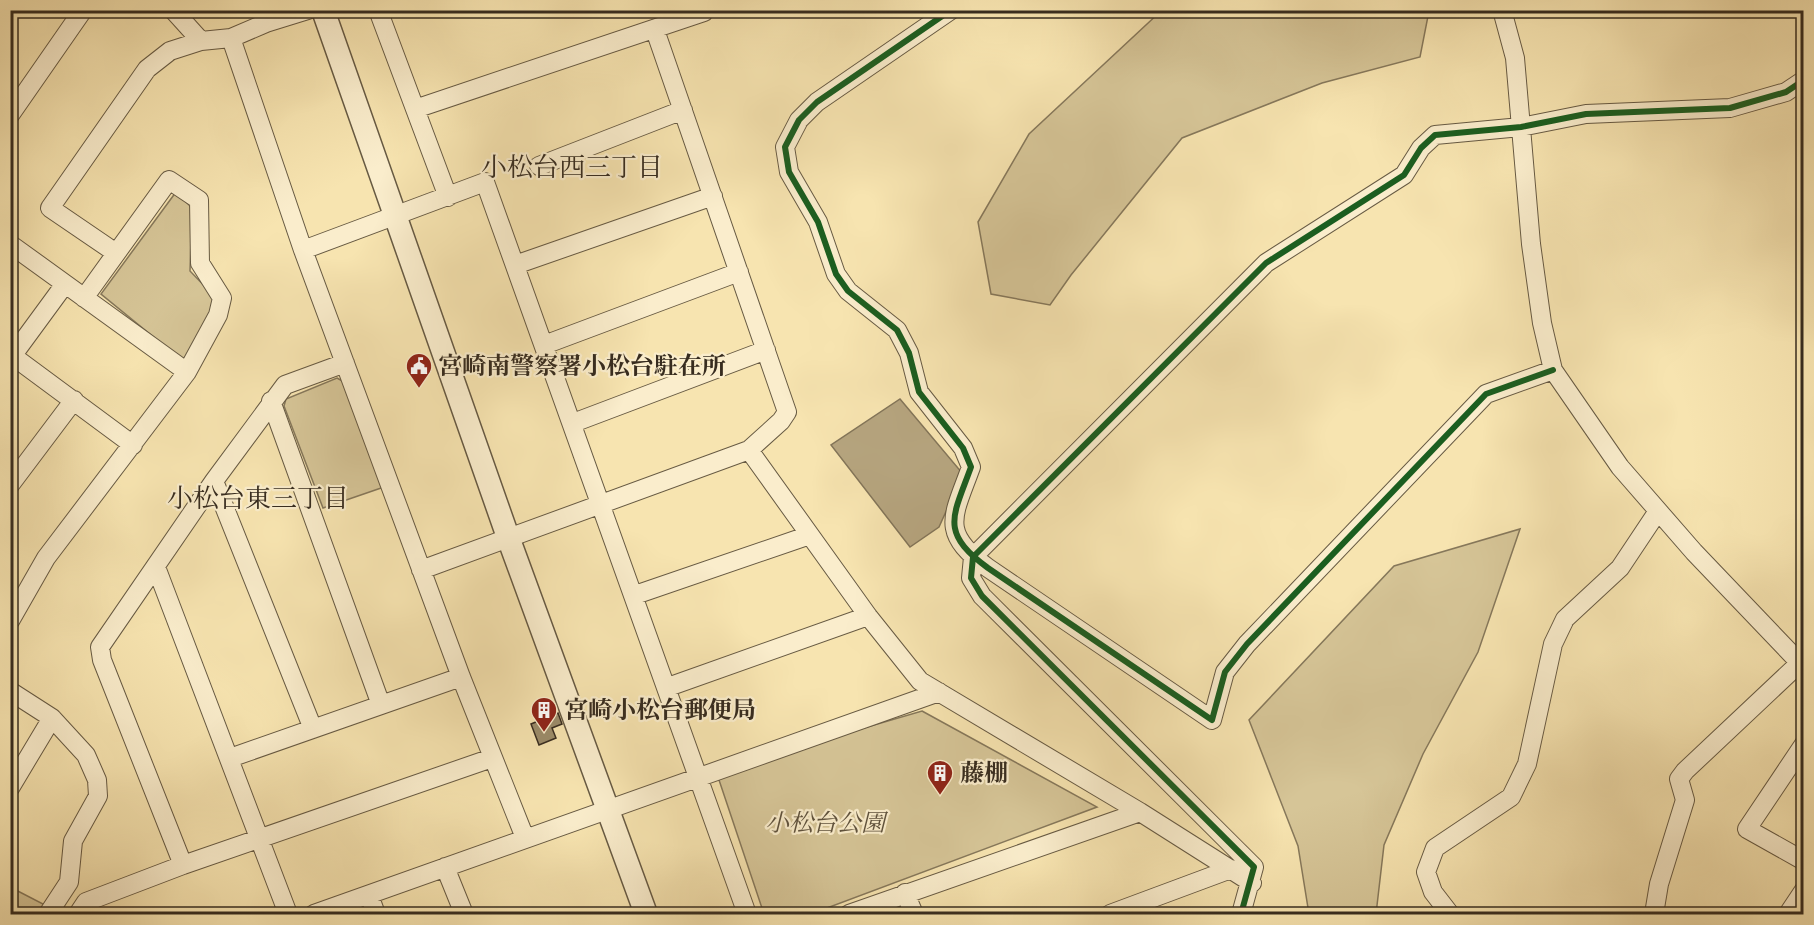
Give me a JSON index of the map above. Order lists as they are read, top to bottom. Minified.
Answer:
{"districts":["小松台西三丁目","小松台東三丁目"],"parks":["小松台公園"],"places":{"public building":["宮崎南警察署小松台駐在所"],"building":["宮崎小松台郵便局","藤棚"]}}
